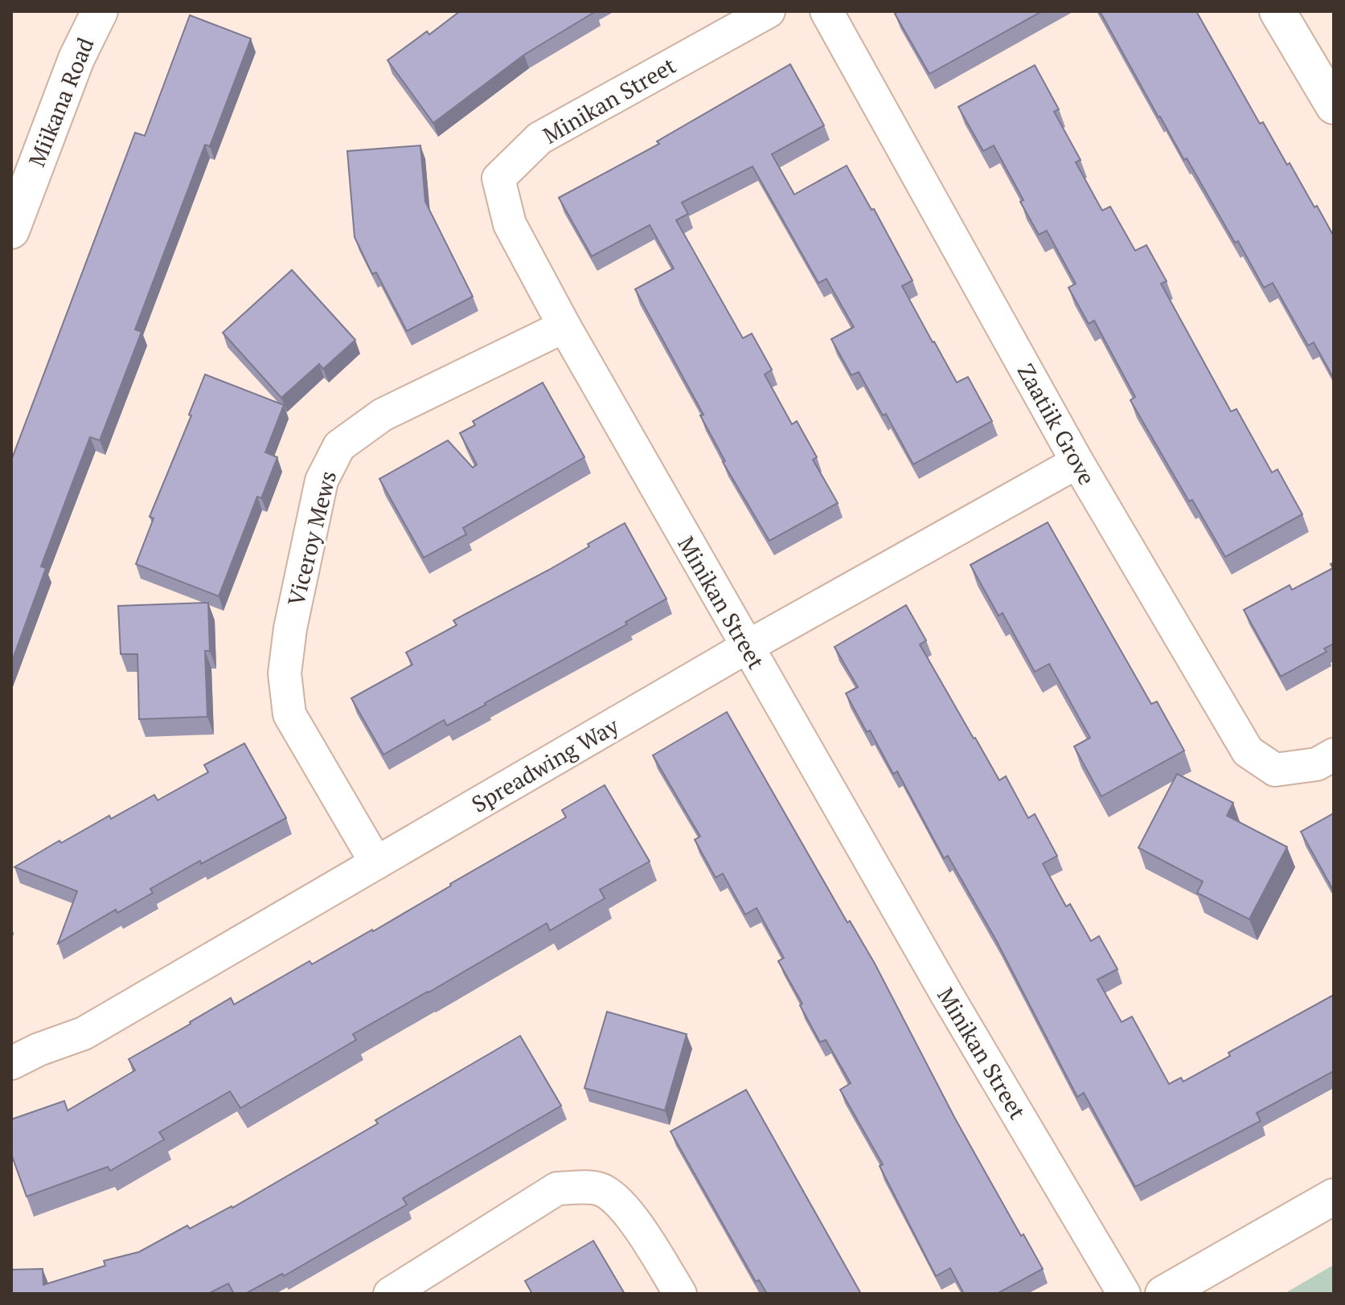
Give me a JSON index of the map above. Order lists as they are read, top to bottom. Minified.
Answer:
{"streets":{"street":["Minikan Street","Miikana Road","Zaatiik Grove","Viceroy Mews","Spreadwing Way"]},"crossings":[["Minikan Street","Viceroy Mews"],["Minikan Street","Spreadwing Way"],["Zaatiik Grove","Spreadwing Way"],["Viceroy Mews","Spreadwing Way"]]}
